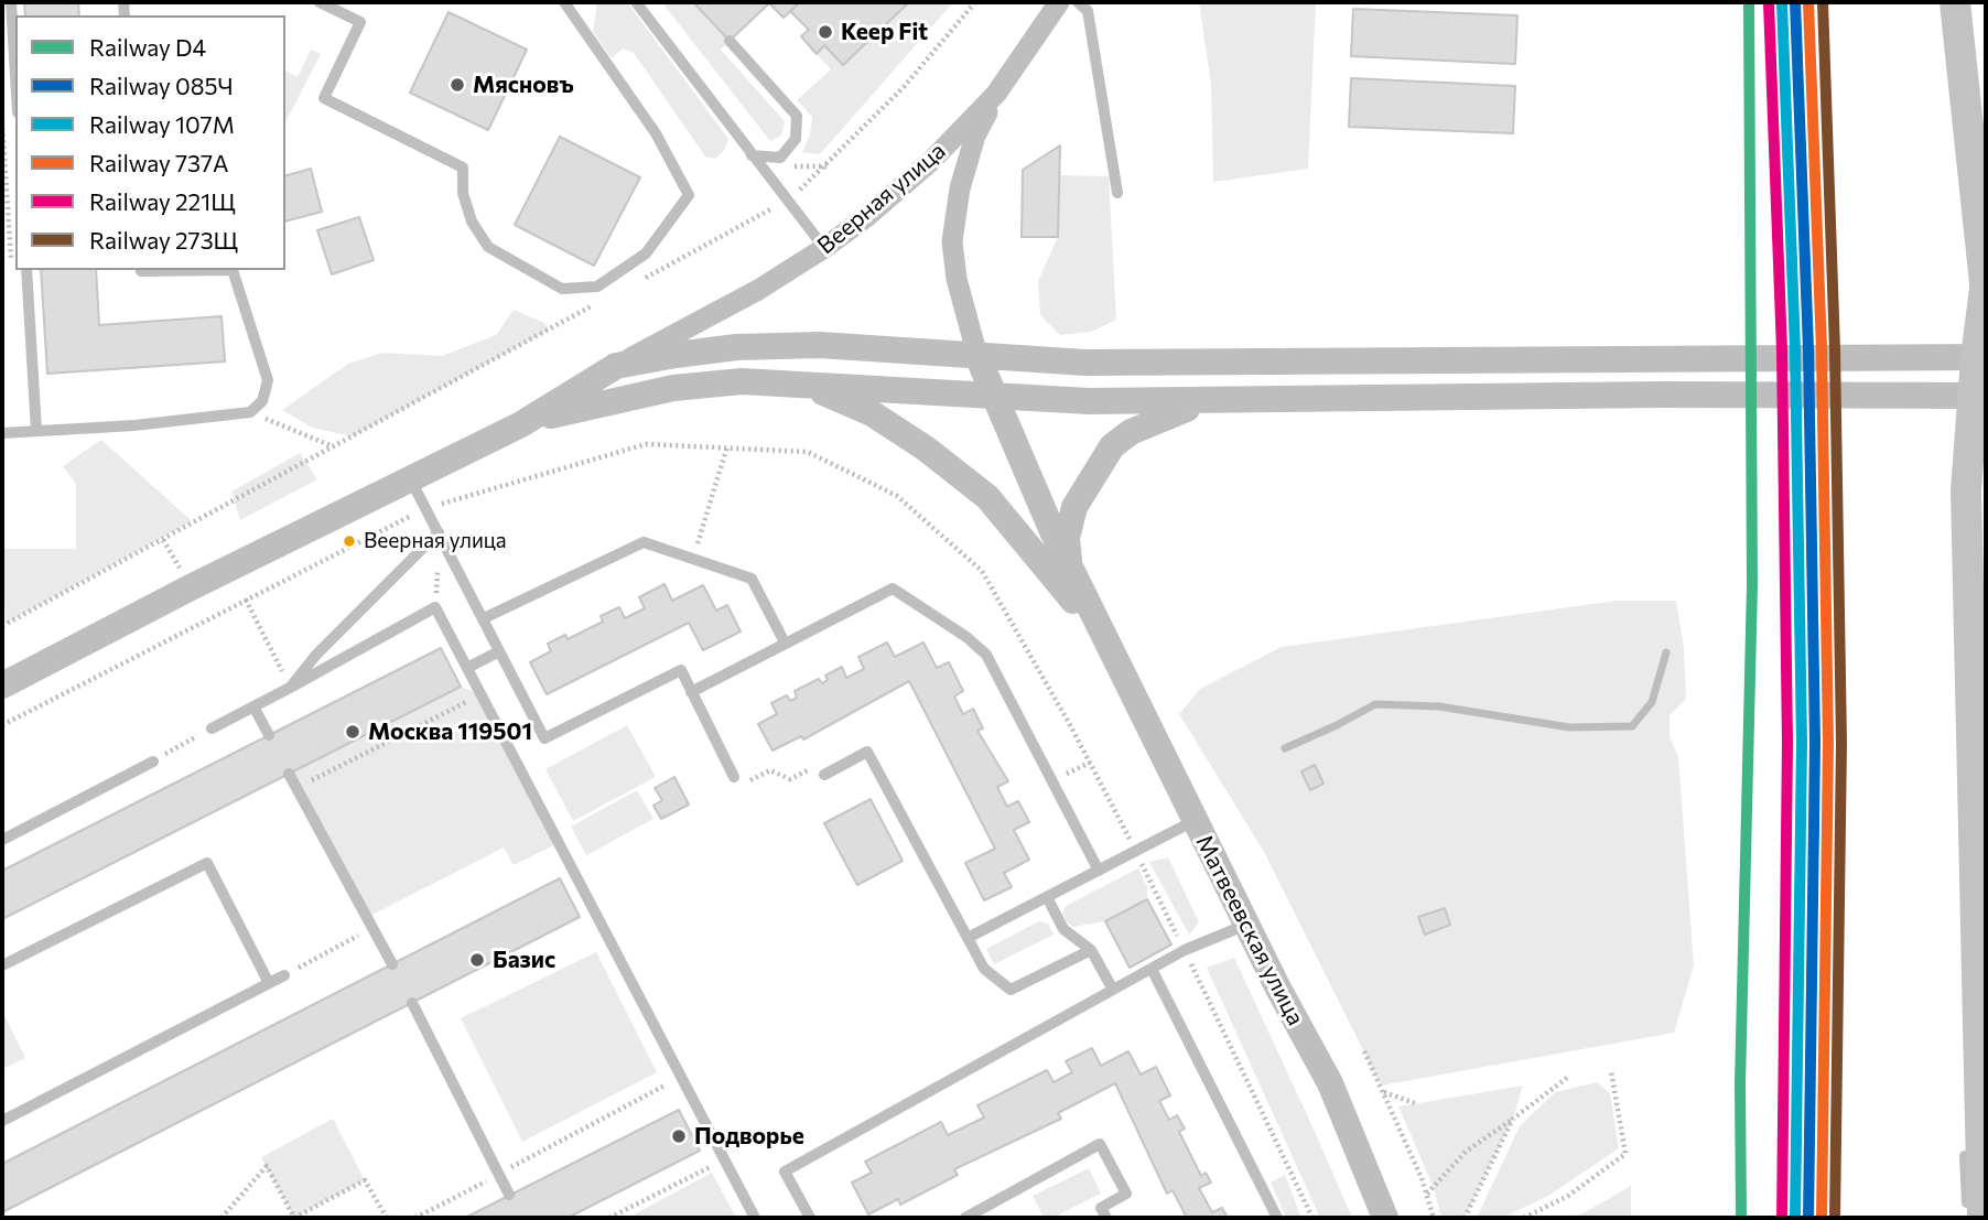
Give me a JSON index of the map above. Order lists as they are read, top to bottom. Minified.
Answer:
{"streets":{"street":["Веерная улица","Матвеевская улица"]},"places":["Keep Fit","Мясновъ","Веерная улица","Москва 119501","Базис","Подворье"],"lines":["rail line D4","rail line 085Ч","rail line 107М","rail line 737А","rail line 273Щ","rail line 221Щ"],"legend":["Railway D4","Railway 085Ч","Railway 107М","Railway 737А","Railway 221Щ","Railway 273Щ"]}
